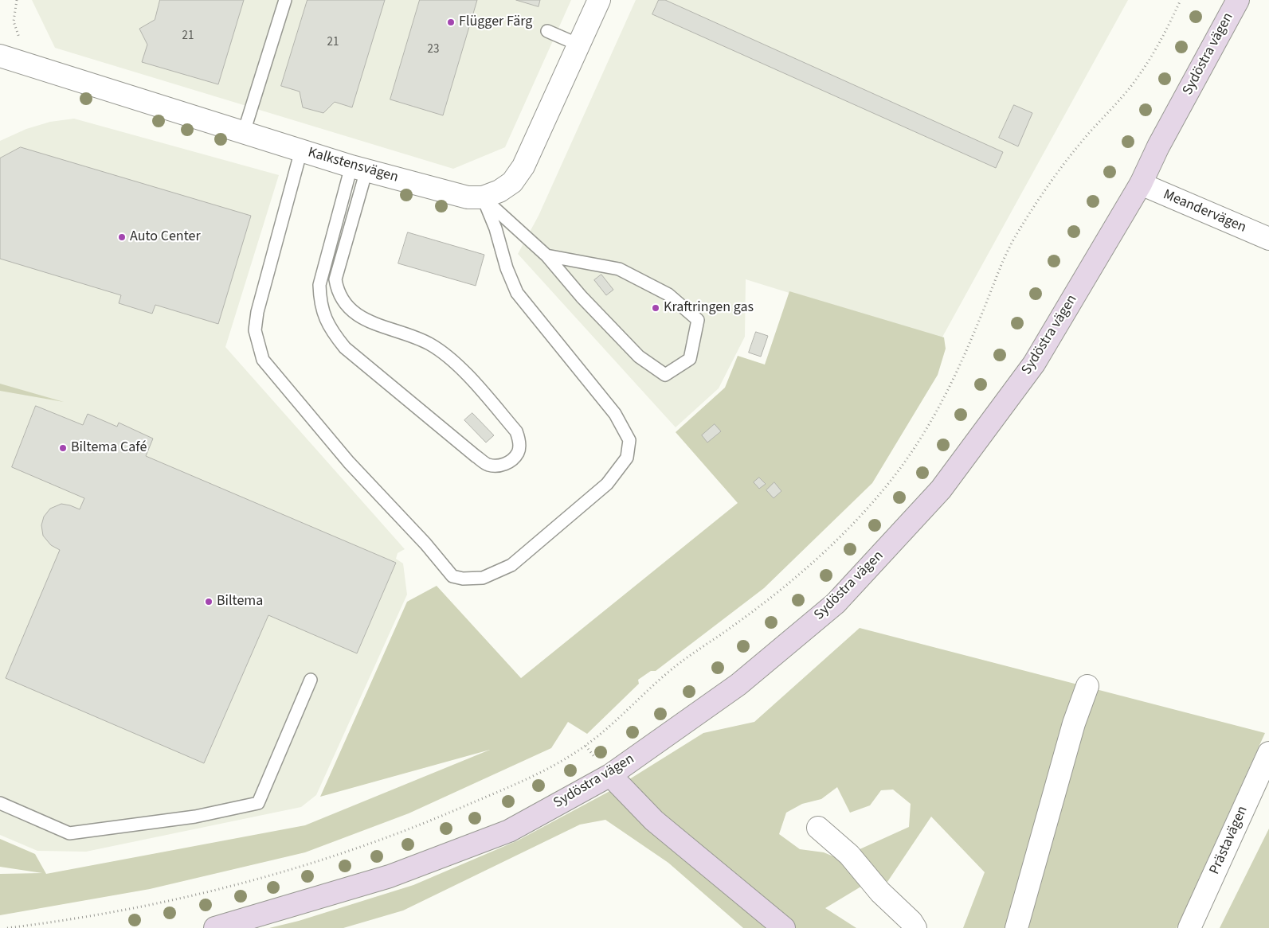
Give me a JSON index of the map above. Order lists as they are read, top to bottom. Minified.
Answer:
{"streets":{"main road":["Sydöstra vägen"],"street":["Kalkstensvägen","Meandervägen","Prästavägen"]},"crossings":[["Sydöstra vägen","Meandervägen"]],"places":["Flügger Färg","Auto Center","Kraftringen gas","Biltema Café","Biltema"],"house_numbers":["21","21","23"]}
